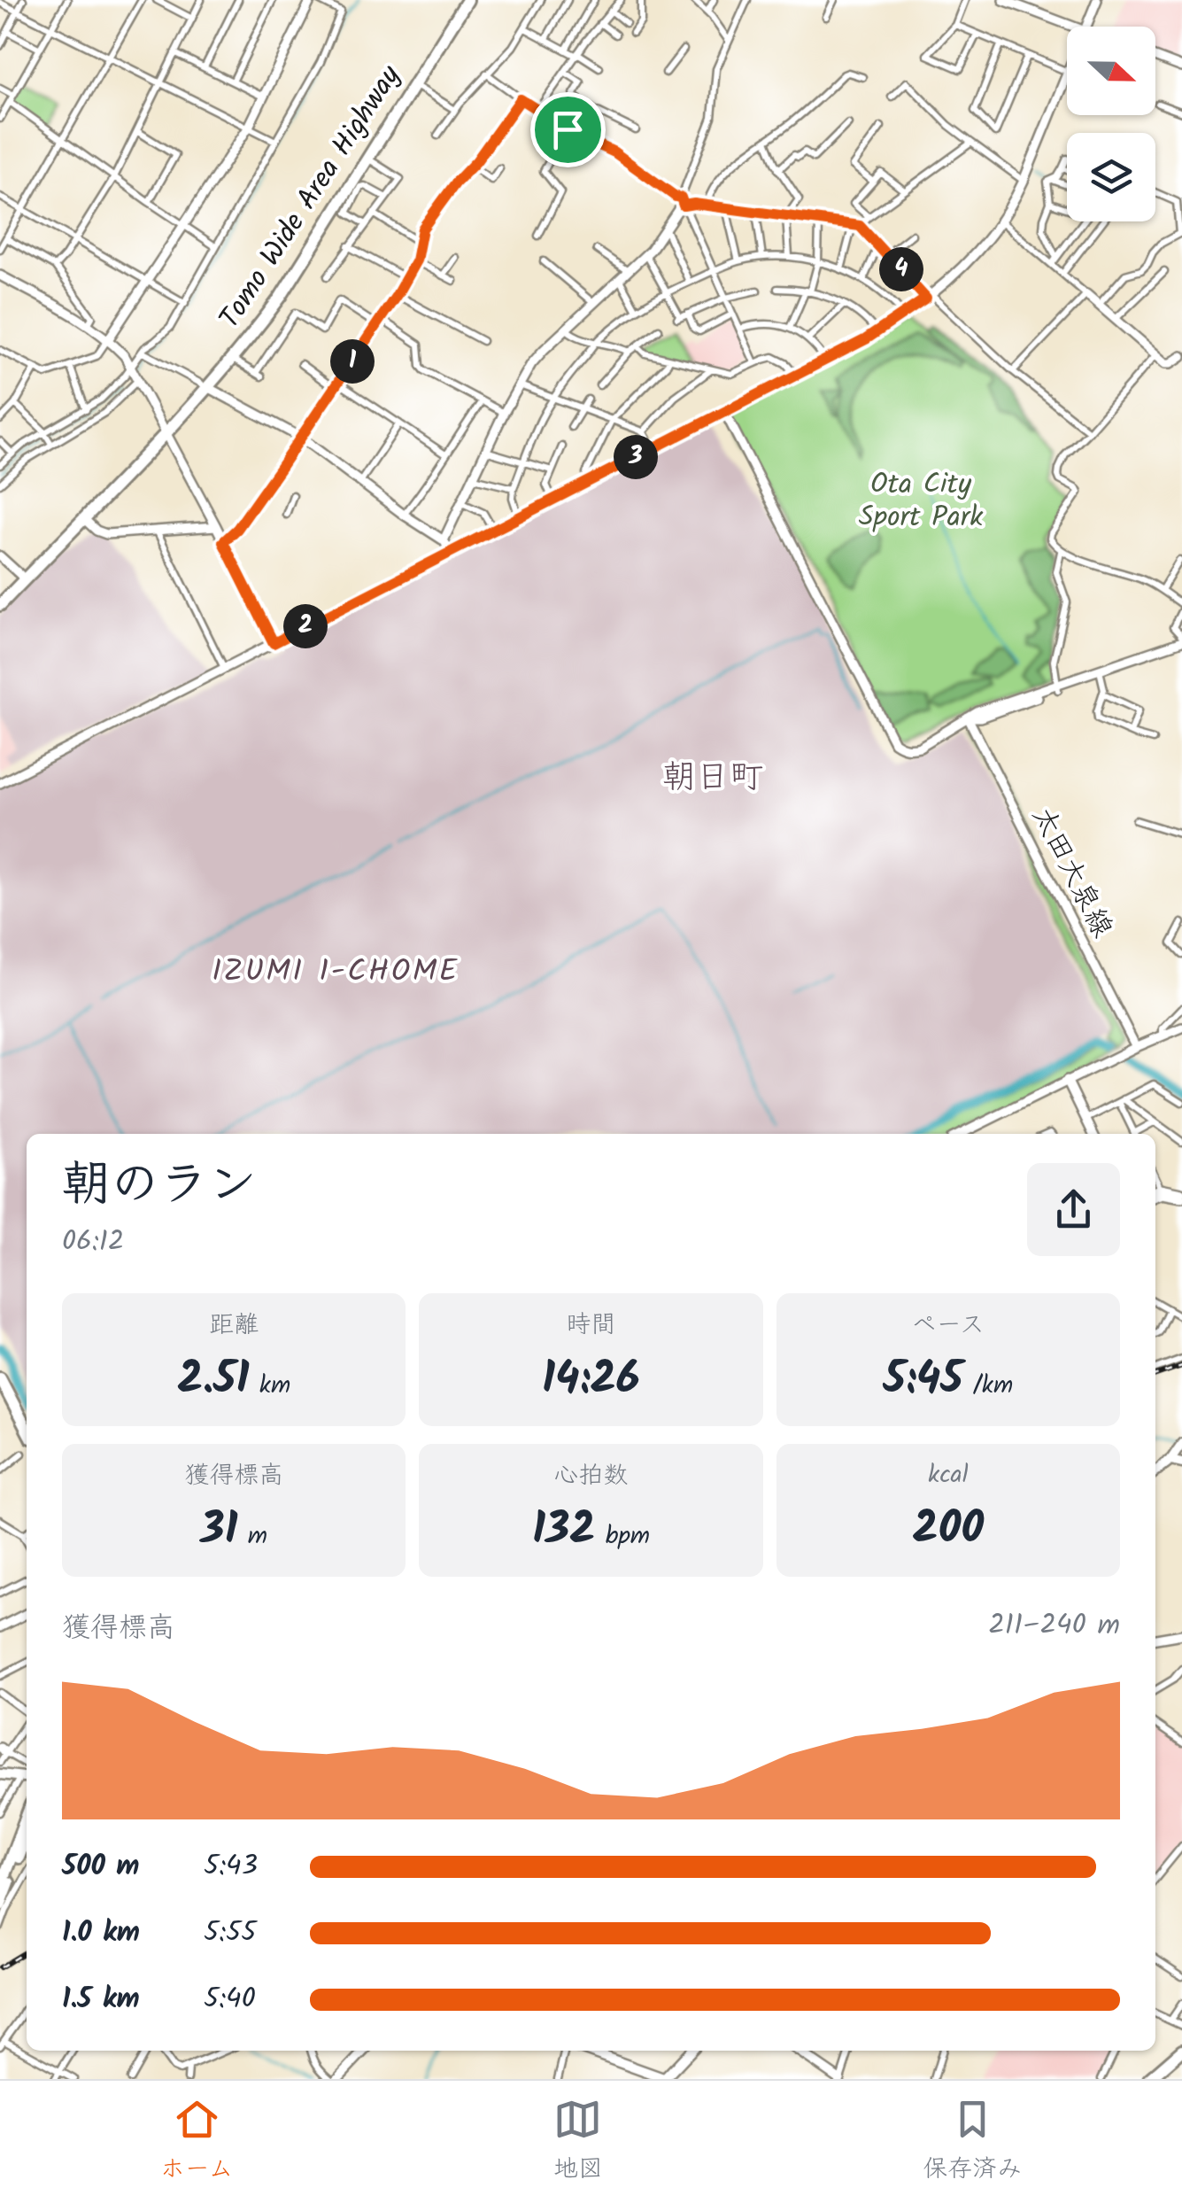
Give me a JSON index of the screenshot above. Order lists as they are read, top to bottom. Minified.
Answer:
{"streets":{"highway":["Tomo Wide Area Highway"],"street":["太田大泉線"]},"districts":["朝日町","IZUMI 1-CHOME"],"parks":["Ota City Sport Park"],"north":"right","page":{"pins":["4","1","3","2"],"heading":["朝のラン","06:12"],"stats":[["距離","2.51 km"],["時間","14:26"],["ペース","5:45 /km"],["獲得標高","31 m"],["心拍数","132 bpm"],["kcal","200"]],"chart":["獲得標高","211–240 m"],"list":[{"name":"500 m","note":"5:43"},{"name":"1.0 km","note":"5:55"},{"name":"1.5 km","note":"5:40"}],"tabs":["ホーム","地図","保存済み"]}}
